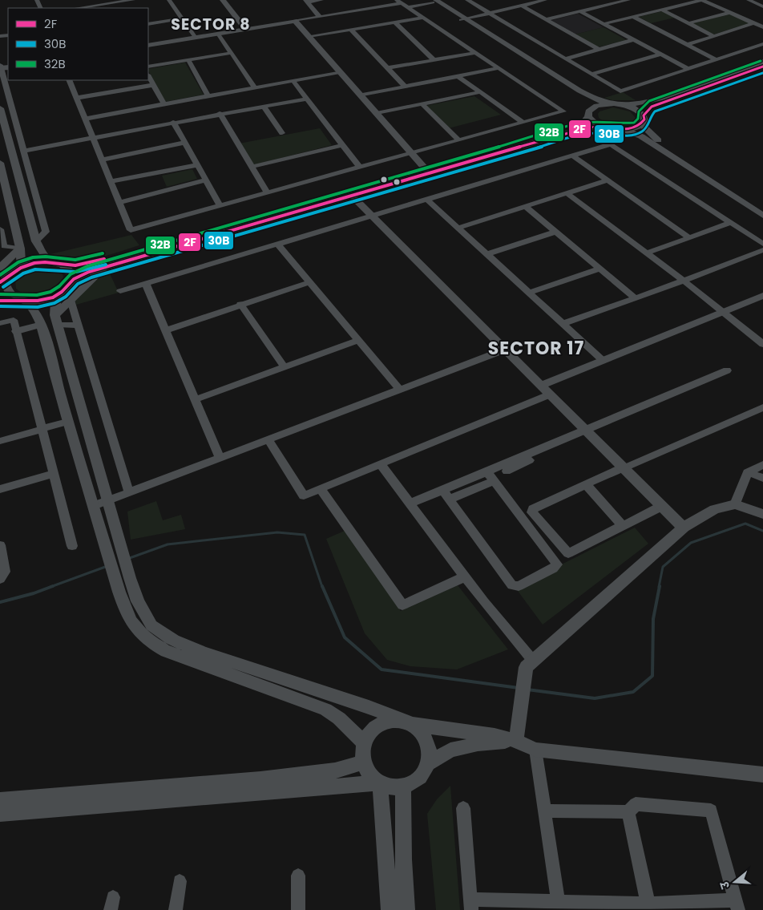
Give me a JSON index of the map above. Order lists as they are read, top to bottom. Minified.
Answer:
{"districts":["SECTOR 8","SECTOR 17"],"lines":["transit line 32B","transit line 2F","transit line 30B"],"legend":["2F","30B","32B"],"north":"left"}
